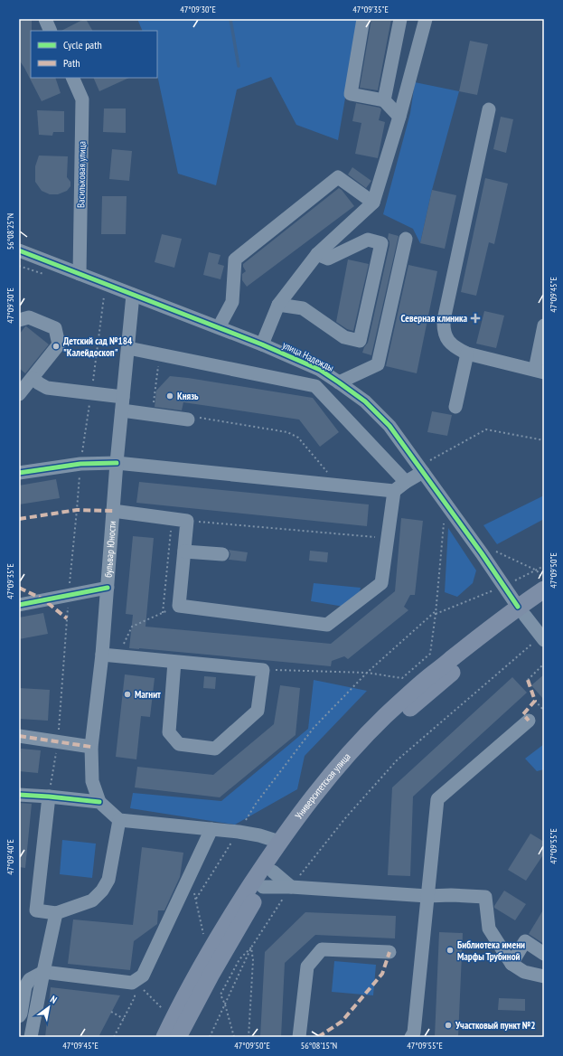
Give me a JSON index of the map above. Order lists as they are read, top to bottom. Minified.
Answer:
{"streets":{"main road":["Университетская улица"],"street":["Васильковая улица","улица Надежды","бульвар Юности"]},"crossings":[["Васильковая улица","улица Надежды"],["улица Надежды","бульвар Юности"],["улица Надежды","Университетская улица"]],"places":{"health":["Северная клиника"],"other":["Детский сад №184 \"Калейдоскоп\"","Князь","Магнит","Библиотека имени Марфы Трубиной","Участковый пункт №2"]},"legend":["Cycle path","Path"],"north":"top right","coordinates":["47°09'30\"E","47°09'35\"E","56°08'25\"N","47°09'45\"E","47°09'50\"E","47°09'55\"E","47°09'40\"E","56°08'15\"N"]}
